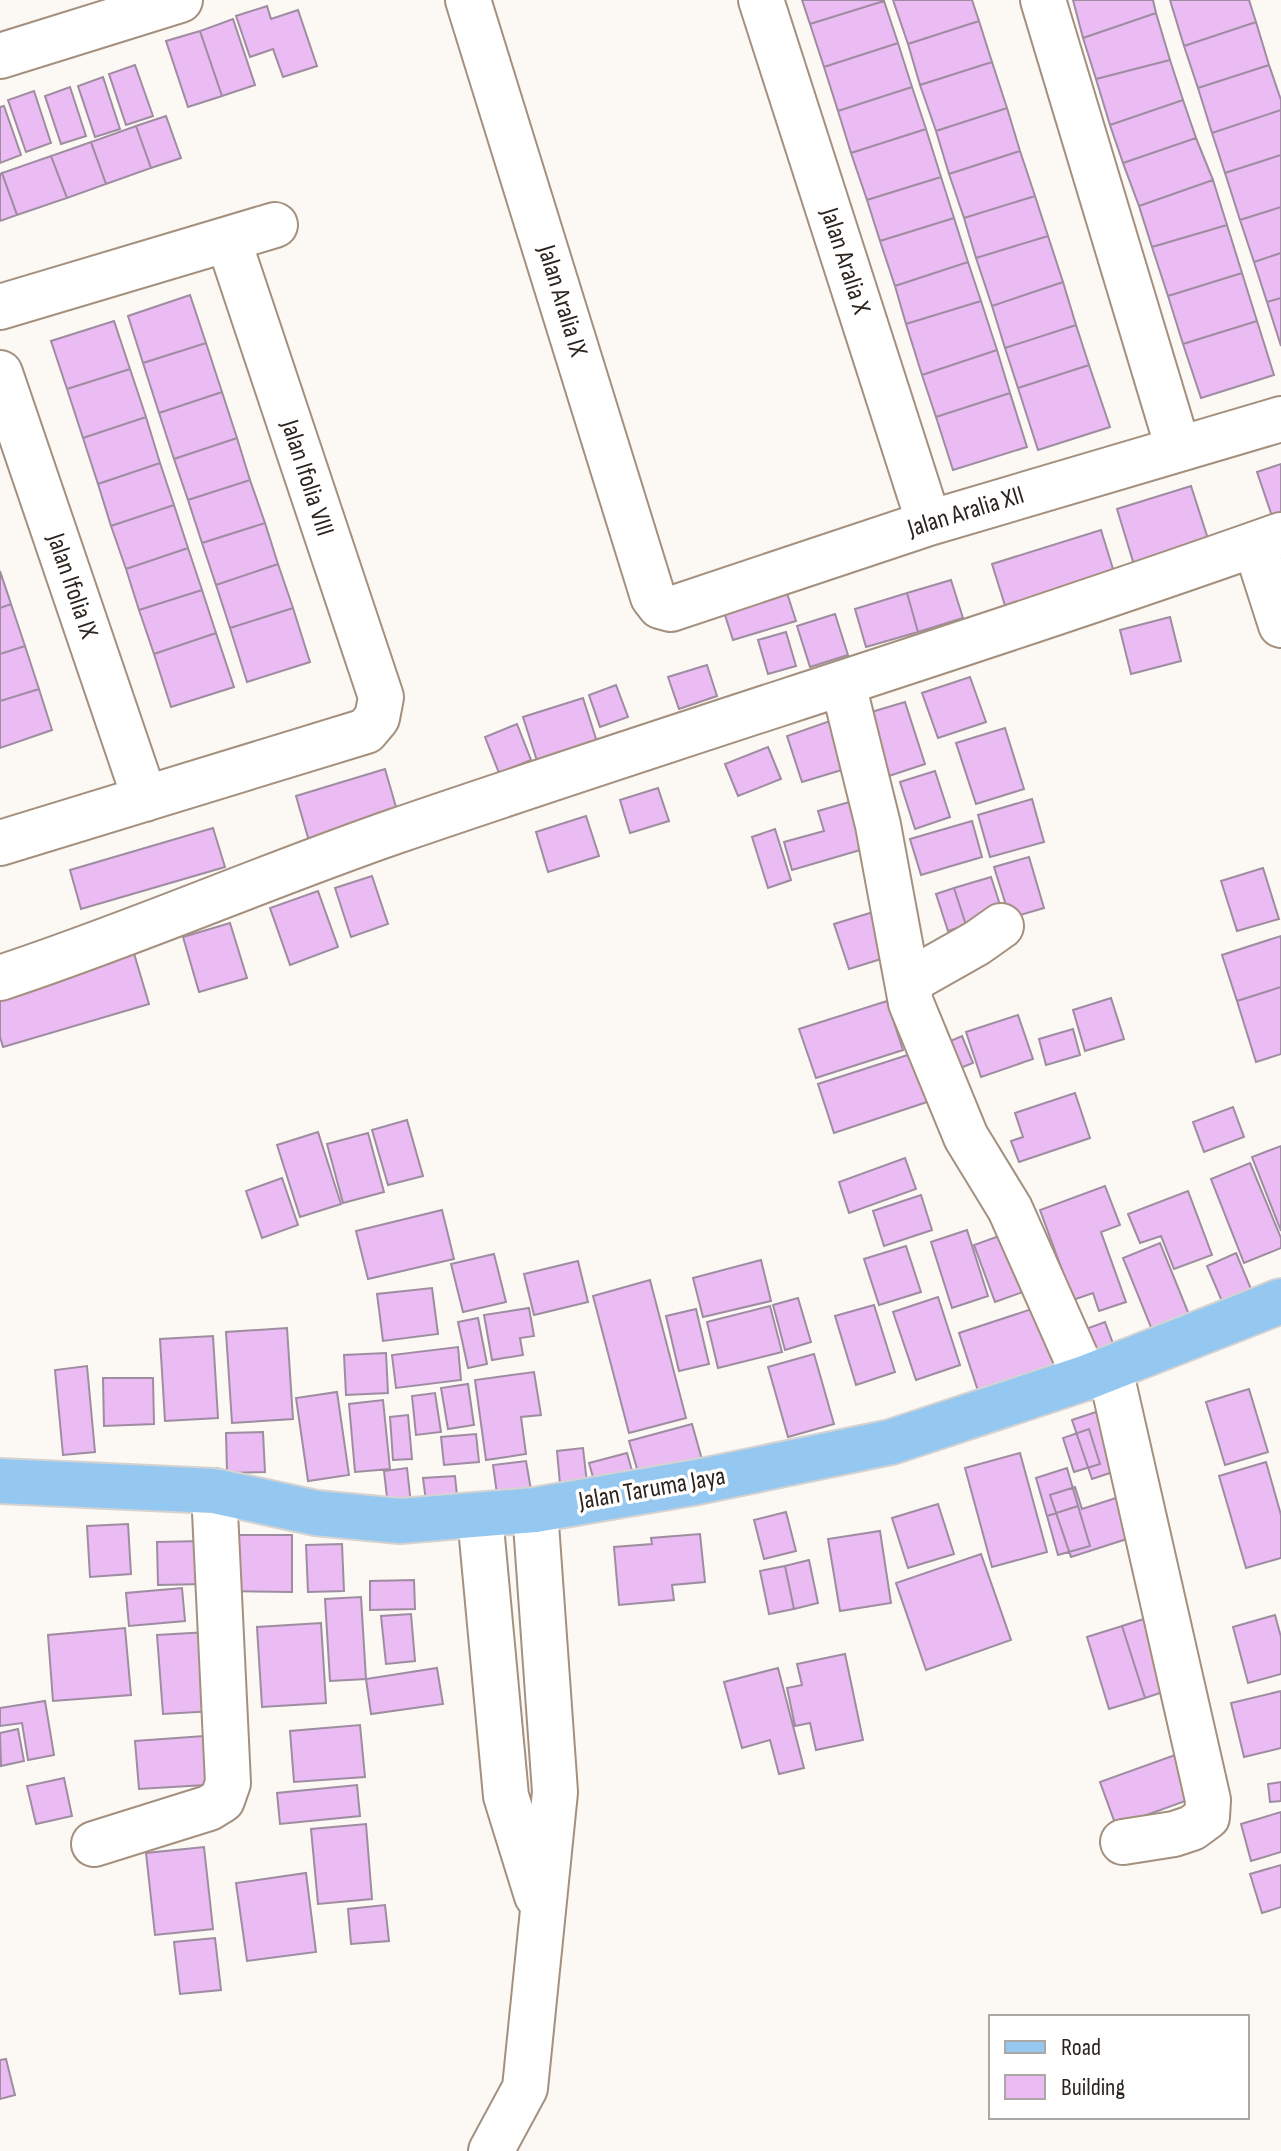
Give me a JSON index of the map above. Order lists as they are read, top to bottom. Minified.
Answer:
{"streets":{"main road":["Jalan Taruma Jaya"],"street":["Jalan Aralia X","Jalan Aralia IX","Jalan Ifolia VIII","Jalan Aralia XII","Jalan Ifolia IX"]},"crossings":[["Jalan Aralia X","Jalan Aralia XII"],["Jalan Aralia IX","Jalan Aralia XII"],["Jalan Ifolia VIII","Jalan Ifolia IX"]],"legend":["Road","Building"]}
